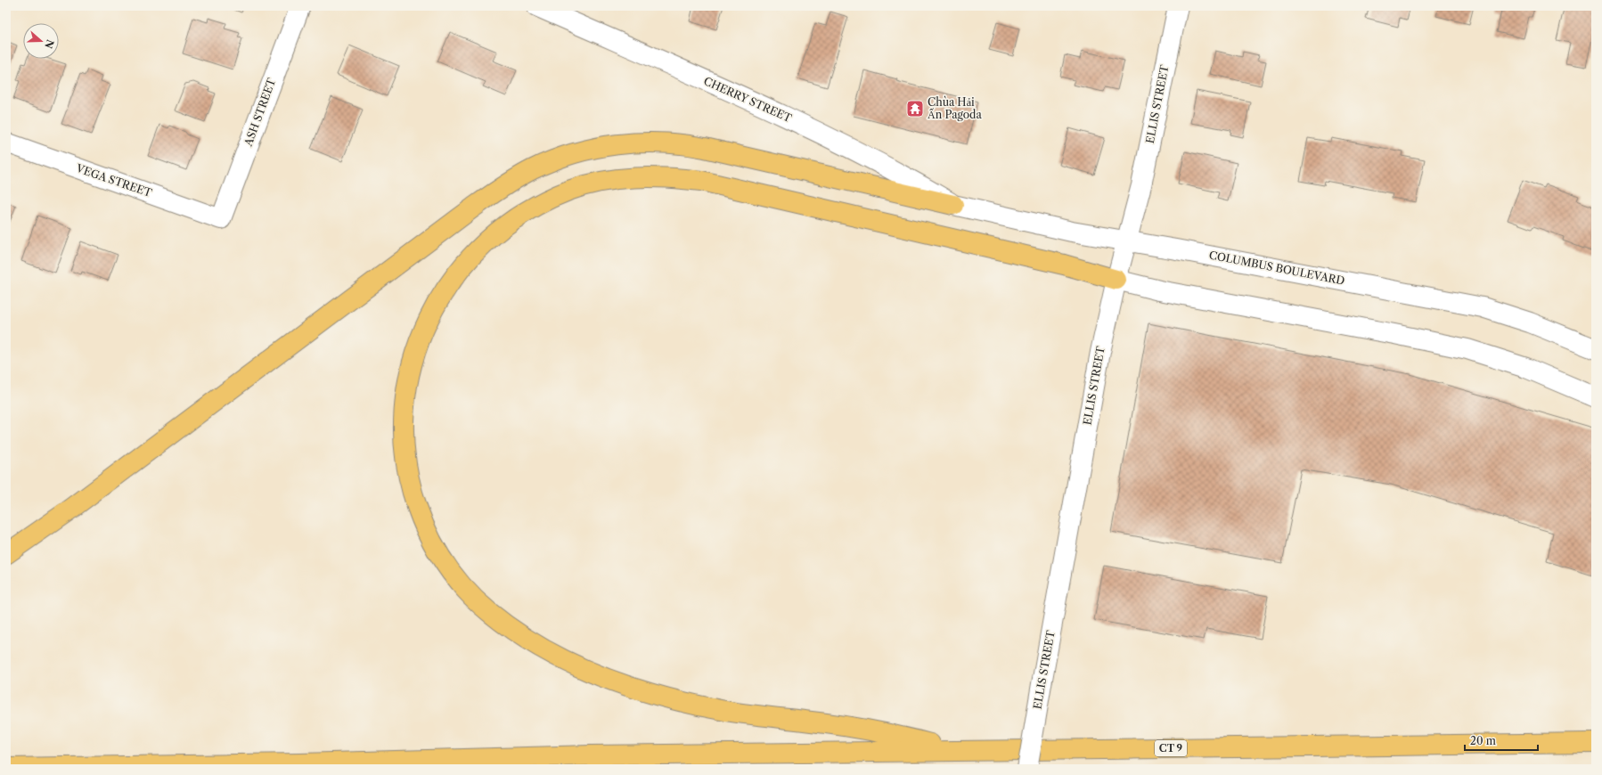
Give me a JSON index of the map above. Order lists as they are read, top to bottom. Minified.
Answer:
{"streets":{"highway":["CT 9"],"street":["CHERRY STREET","ELLIS STREET","ASH STREET","VEGA STREET","COLUMBUS BOULEVARD"]},"crossings":[["CHERRY STREET","COLUMBUS BOULEVARD"],["ELLIS STREET","COLUMBUS BOULEVARD"],["ASH STREET","VEGA STREET"]],"places":{"temple":["Chùa Hải Ấn Pagoda"]},"scale_bar":"20 m","north":"right"}
